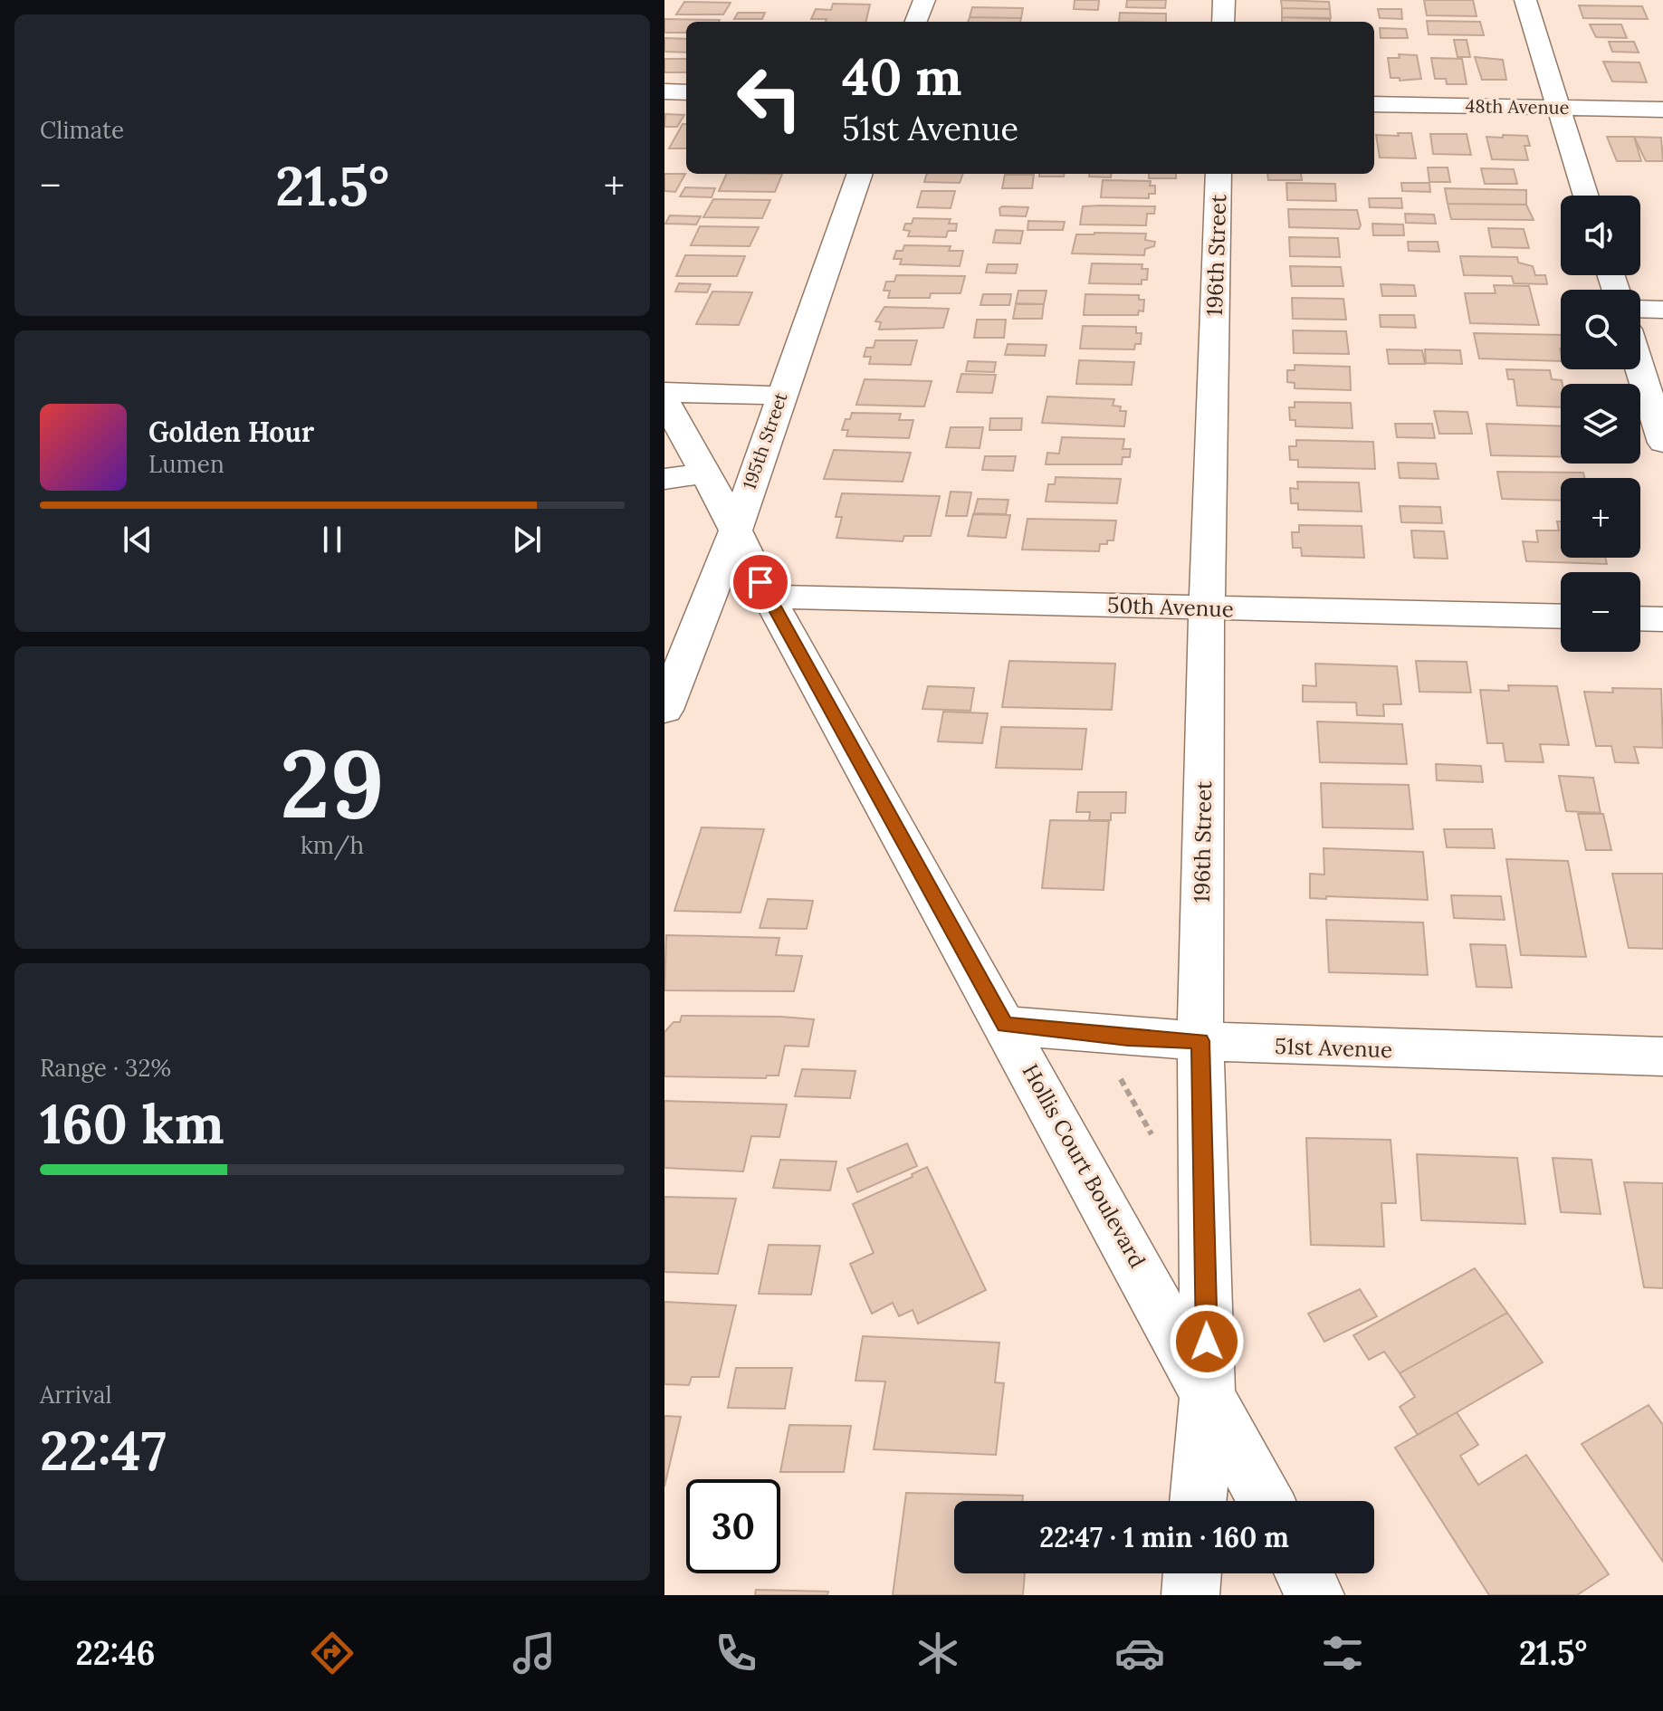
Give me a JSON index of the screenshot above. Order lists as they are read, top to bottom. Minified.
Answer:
{"streets":{"street":["48th Avenue","196th Street","195th Street","50th Avenue","51st Avenue","Hollis Court Boulevard"]},"crossings":[["196th Street","50th Avenue"],["196th Street","51st Avenue"],["196th Street","Hollis Court Boulevard"],["195th Street","Hollis Court Boulevard"],["50th Avenue","Hollis Court Boulevard"],["51st Avenue","Hollis Court Boulevard"]],"page":{"tile":["Climate",["29","km/h"],["Range · 32%","160 km"],["Arrival","22:47"]],"turn":["40 m","51st Avenue"],"heat":["−","21.5°","+"],"map_buttons":["+","−"],"song":["Golden Hour","Lumen"],"limit":"30","trip":"22:47 · 1 min · 160 m","tabs":["22:46","21.5°"]}}
